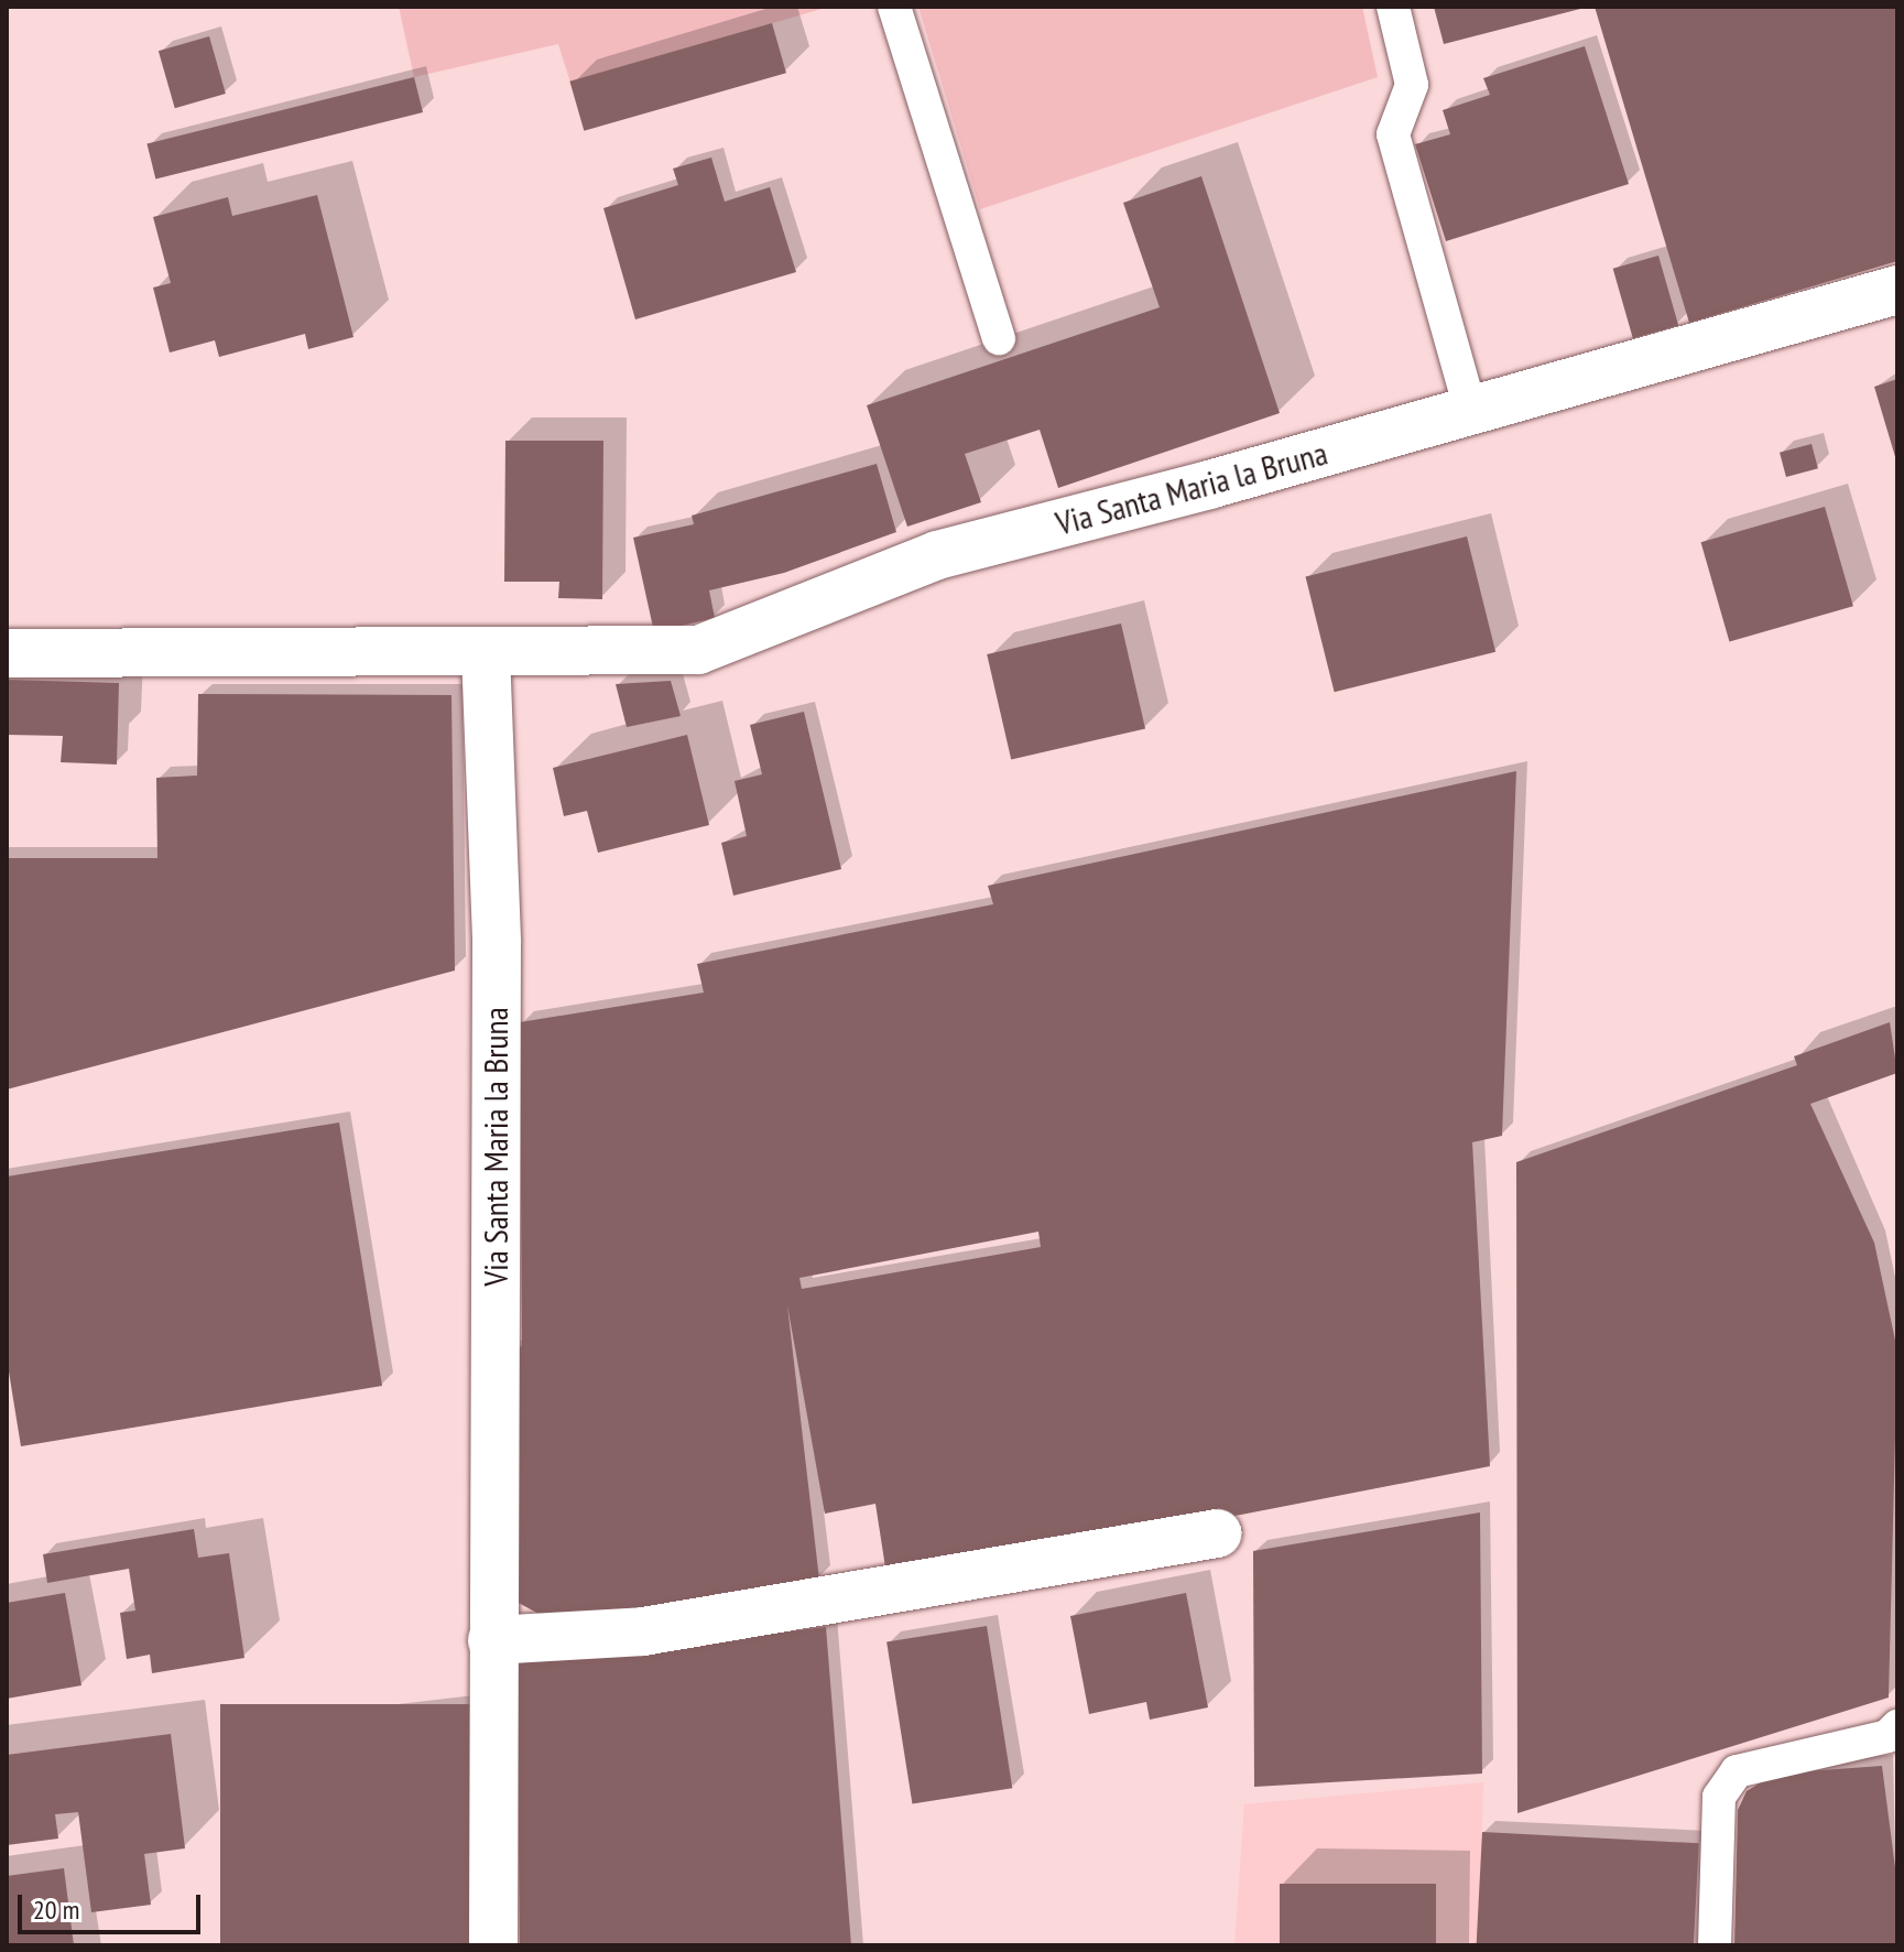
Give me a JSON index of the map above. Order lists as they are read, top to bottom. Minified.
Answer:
{"streets":{"street":["Via Santa Maria la Bruna"]},"scale_bar":"20 m"}
